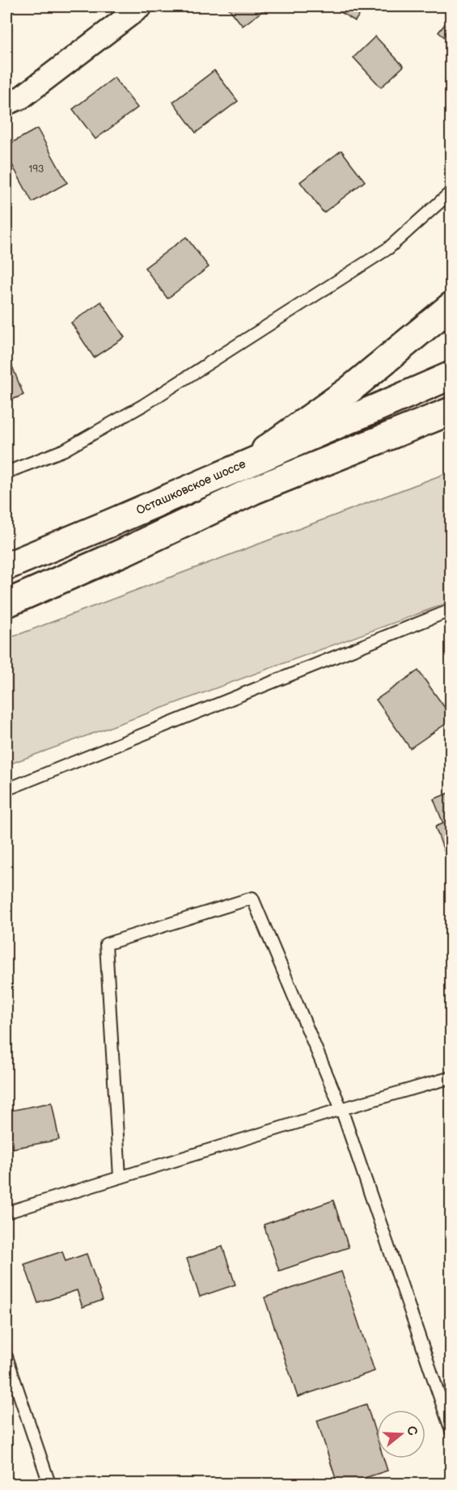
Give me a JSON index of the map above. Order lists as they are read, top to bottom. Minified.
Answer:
{"streets":{"main road":["Осташковское шоссе"]},"house_numbers":["193"],"north":"right"}
